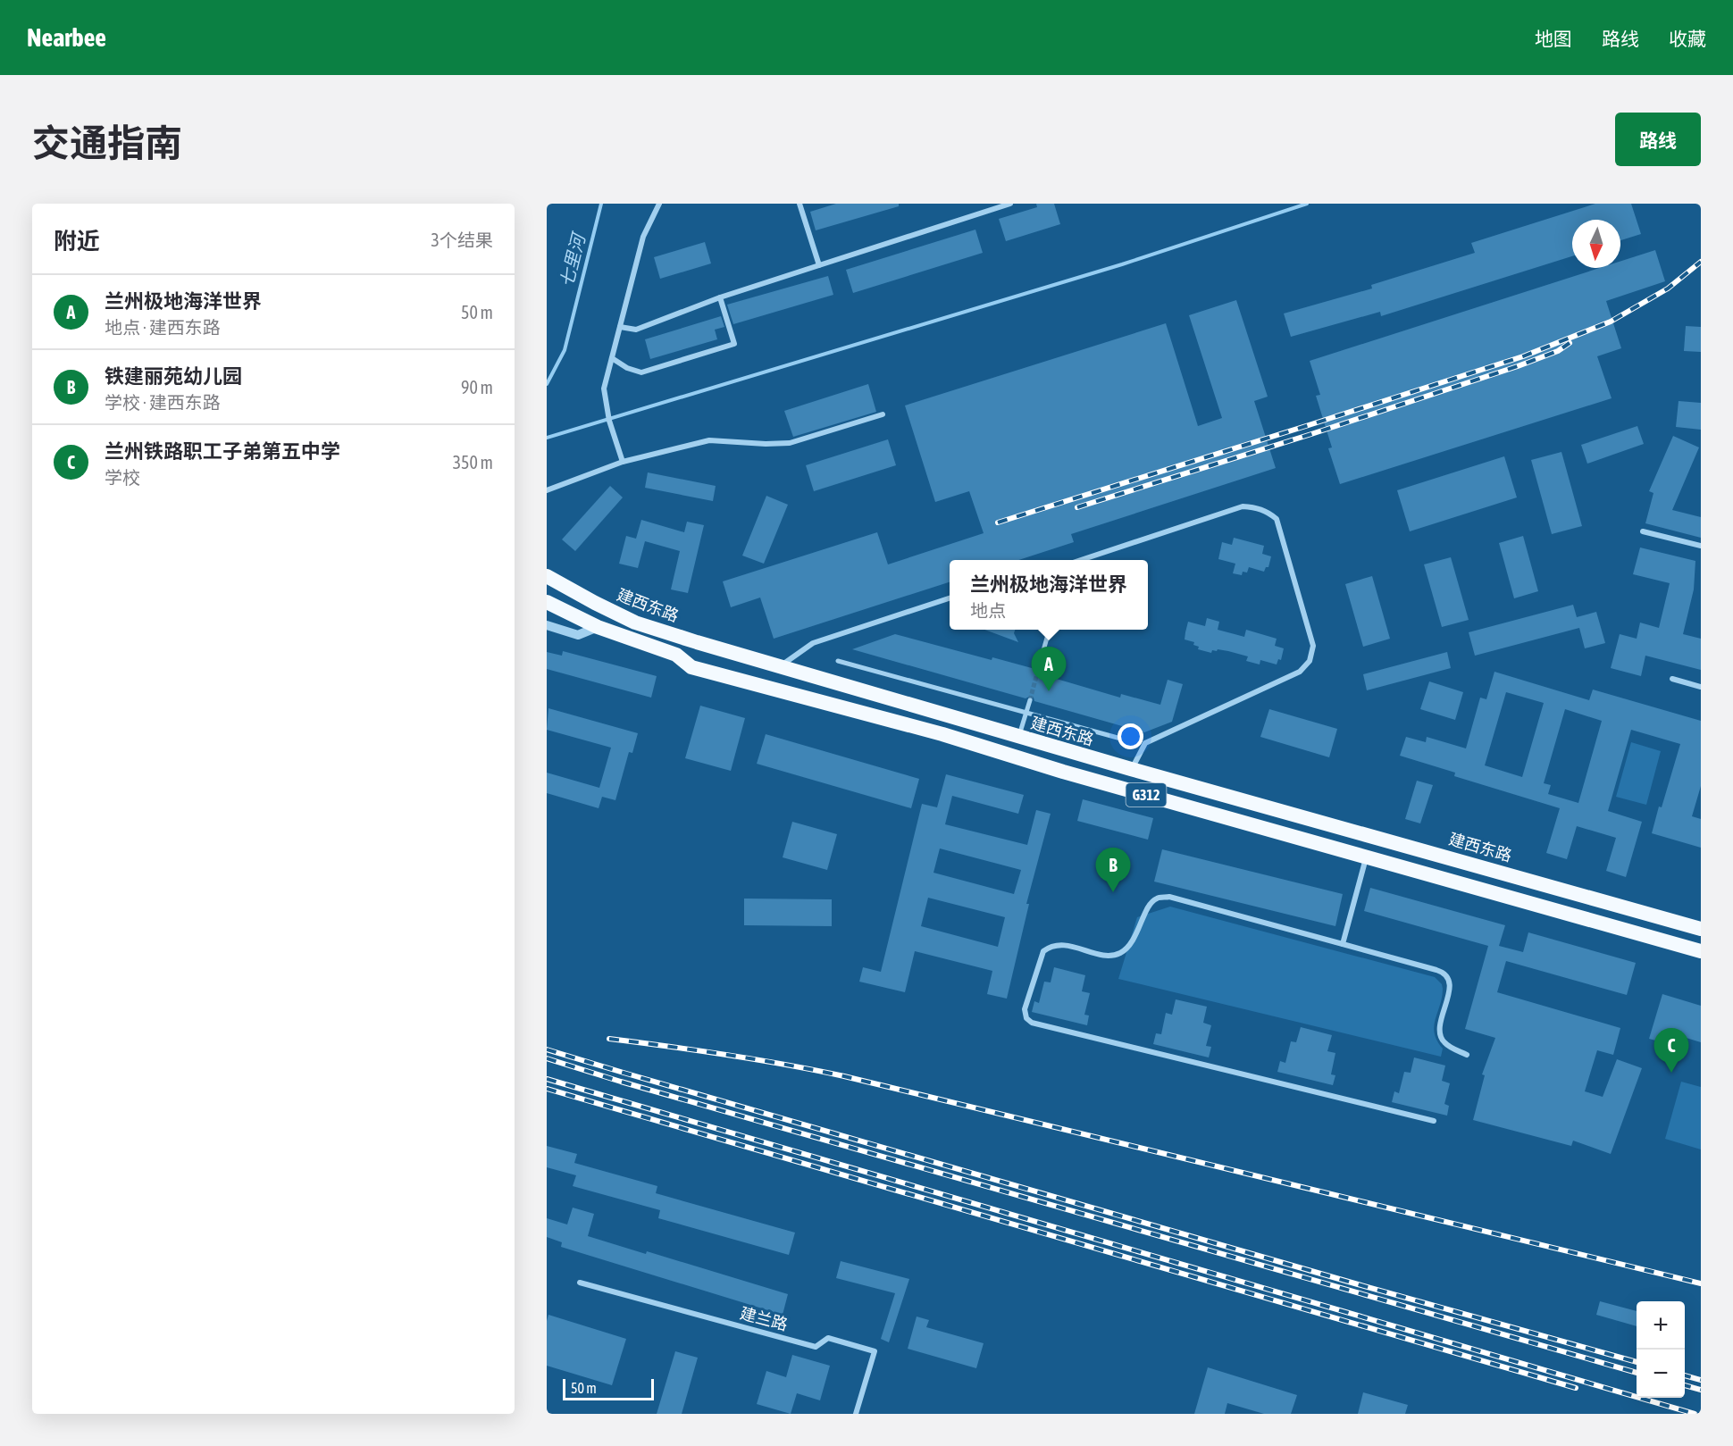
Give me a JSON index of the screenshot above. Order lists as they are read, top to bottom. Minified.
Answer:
{"streets":{"highway":["建西东路","G312"],"street":["建兰路"]},"water":["七里河"],"scale_bar":"50 m","north":"bottom","page":{"header":"Nearbee","nav":["地图","路线","收藏"],"title":"交通指南","buttons":"路线","heading":["附近","3个结果"],"list":[{"mark":"A","name":"兰州极地海洋世界","note":"地点 · 建西东路","value":"50 m"},{"mark":"B","name":"铁建丽苑幼儿园","note":"学校 · 建西东路","value":"90 m"},{"mark":"C","name":"兰州铁路职工子弟第五中学","note":"学校","value":"350 m"}],"popup":["兰州极地海洋世界","地点"],"pins":["A","B","C"],"map_buttons":["+","−"],"scale":"50 m"}}
